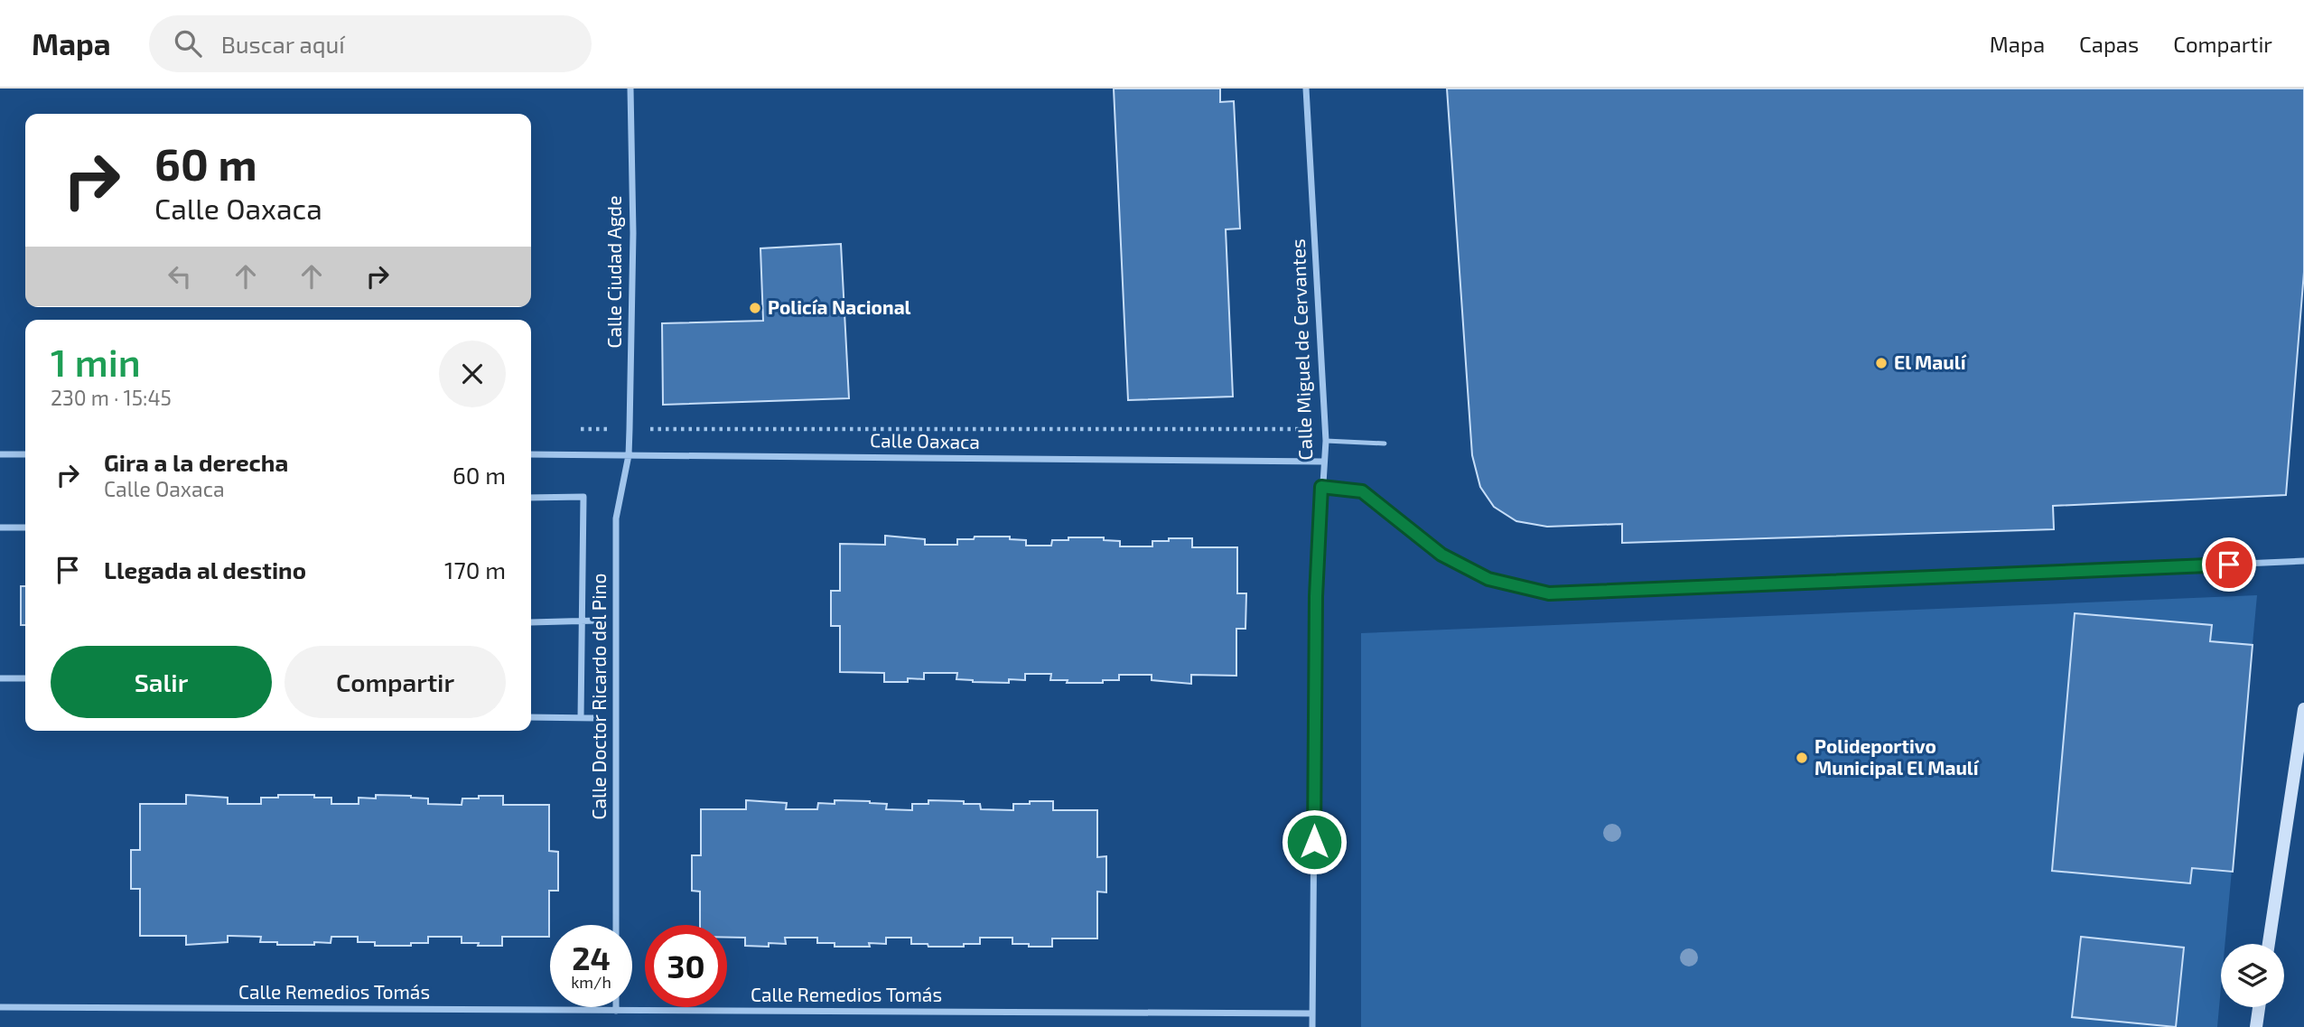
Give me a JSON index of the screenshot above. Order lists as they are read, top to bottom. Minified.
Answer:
{"streets":{"street":["Calle Ciudad Agde","Calle Miguel de Cervantes","Calle Oaxaca","Calle Doctor Ricardo del Pino","Calle Remedios Tomás"]},"crossings":[["Calle Ciudad Agde","Calle Oaxaca"],["Calle Ciudad Agde","Calle Doctor Ricardo del Pino"],["Calle Miguel de Cervantes","Calle Oaxaca"],["Calle Miguel de Cervantes","Calle Remedios Tomás"],["Calle Oaxaca","Calle Doctor Ricardo del Pino"]],"places":["Policía Nacional","El Maulí","Polideportivo Municipal El Maulí"],"page":{"header":"Mapa","search":"Buscar aquí","nav":["Mapa","Capas","Compartir"],"turn":["60 m","Calle Oaxaca"],"heading":["1 min","230 m · 15:45"],"list":[{"name":"Gira a la derecha","note":"Calle Oaxaca","value":"60 m"},{"name":"Llegada al destino","value":"170 m"}],"buttons":["Salir","Compartir"],"speed":"24 km/h","limit":"30"}}
